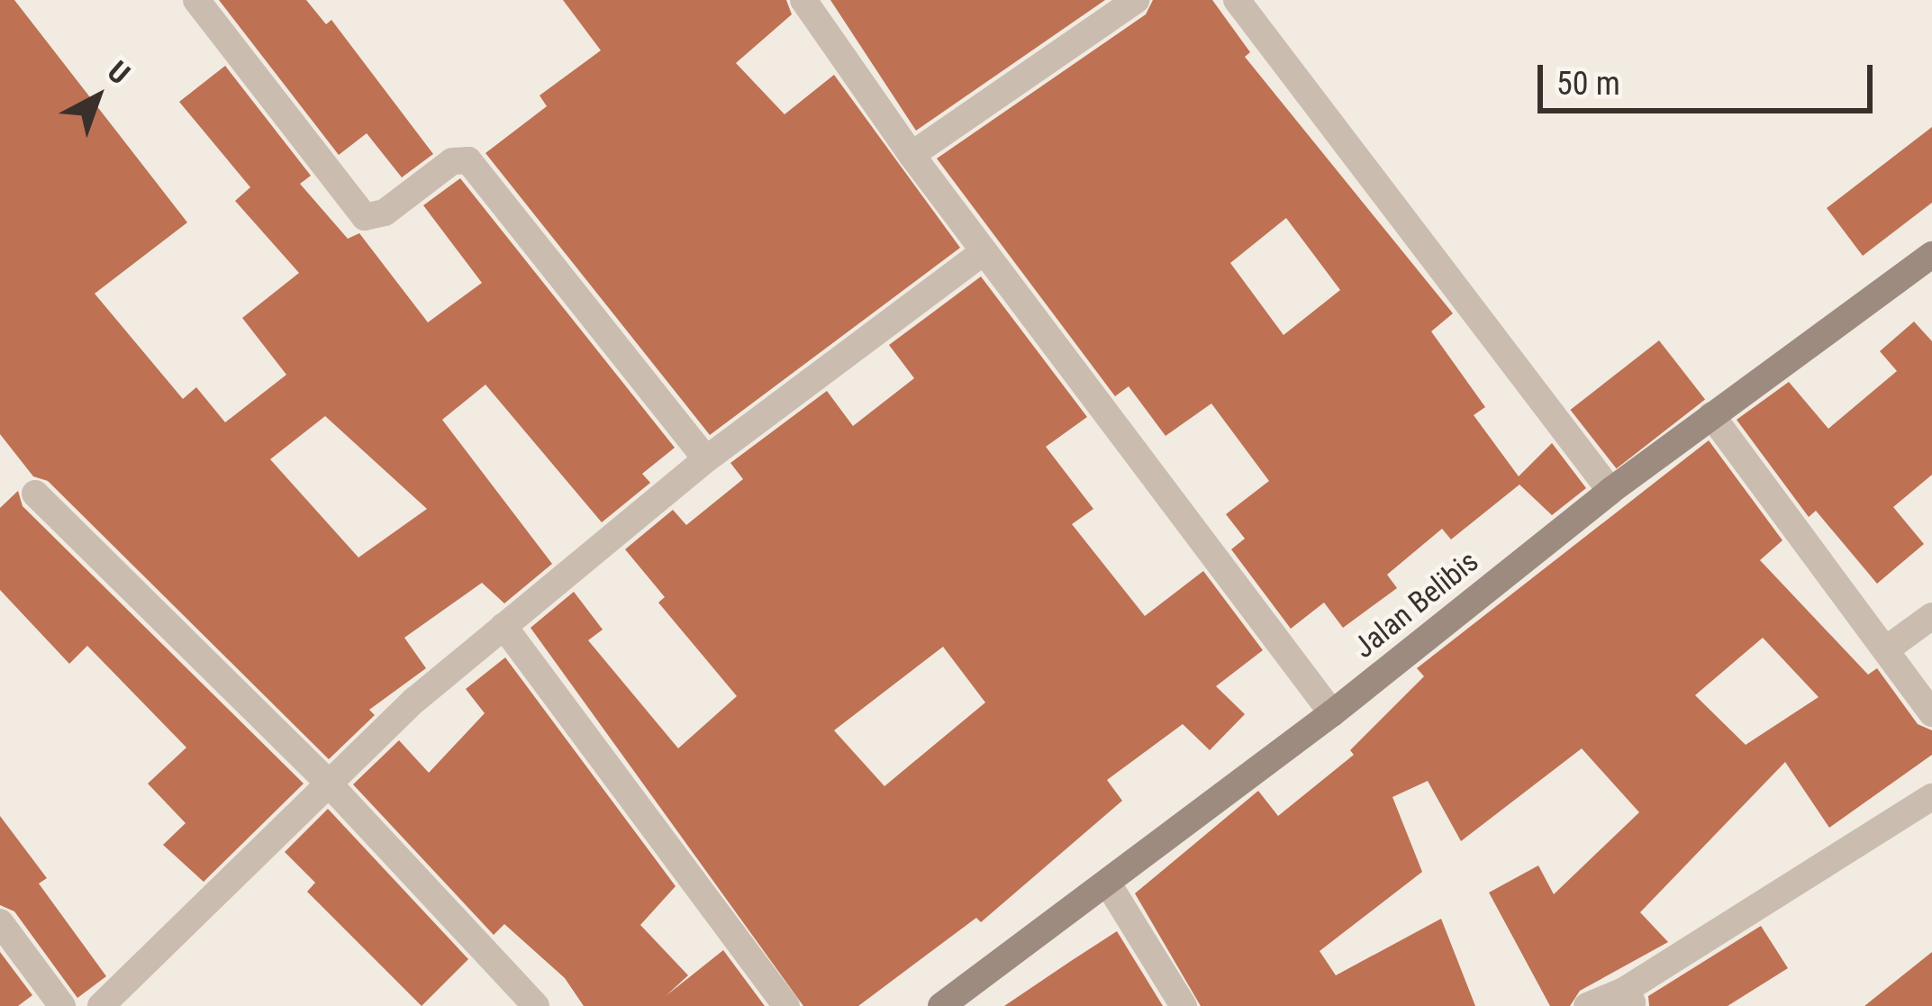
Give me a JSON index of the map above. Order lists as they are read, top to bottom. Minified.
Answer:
{"streets":{"street":["Jalan Belibis"]},"scale_bar":"50 m","north":"top right"}
